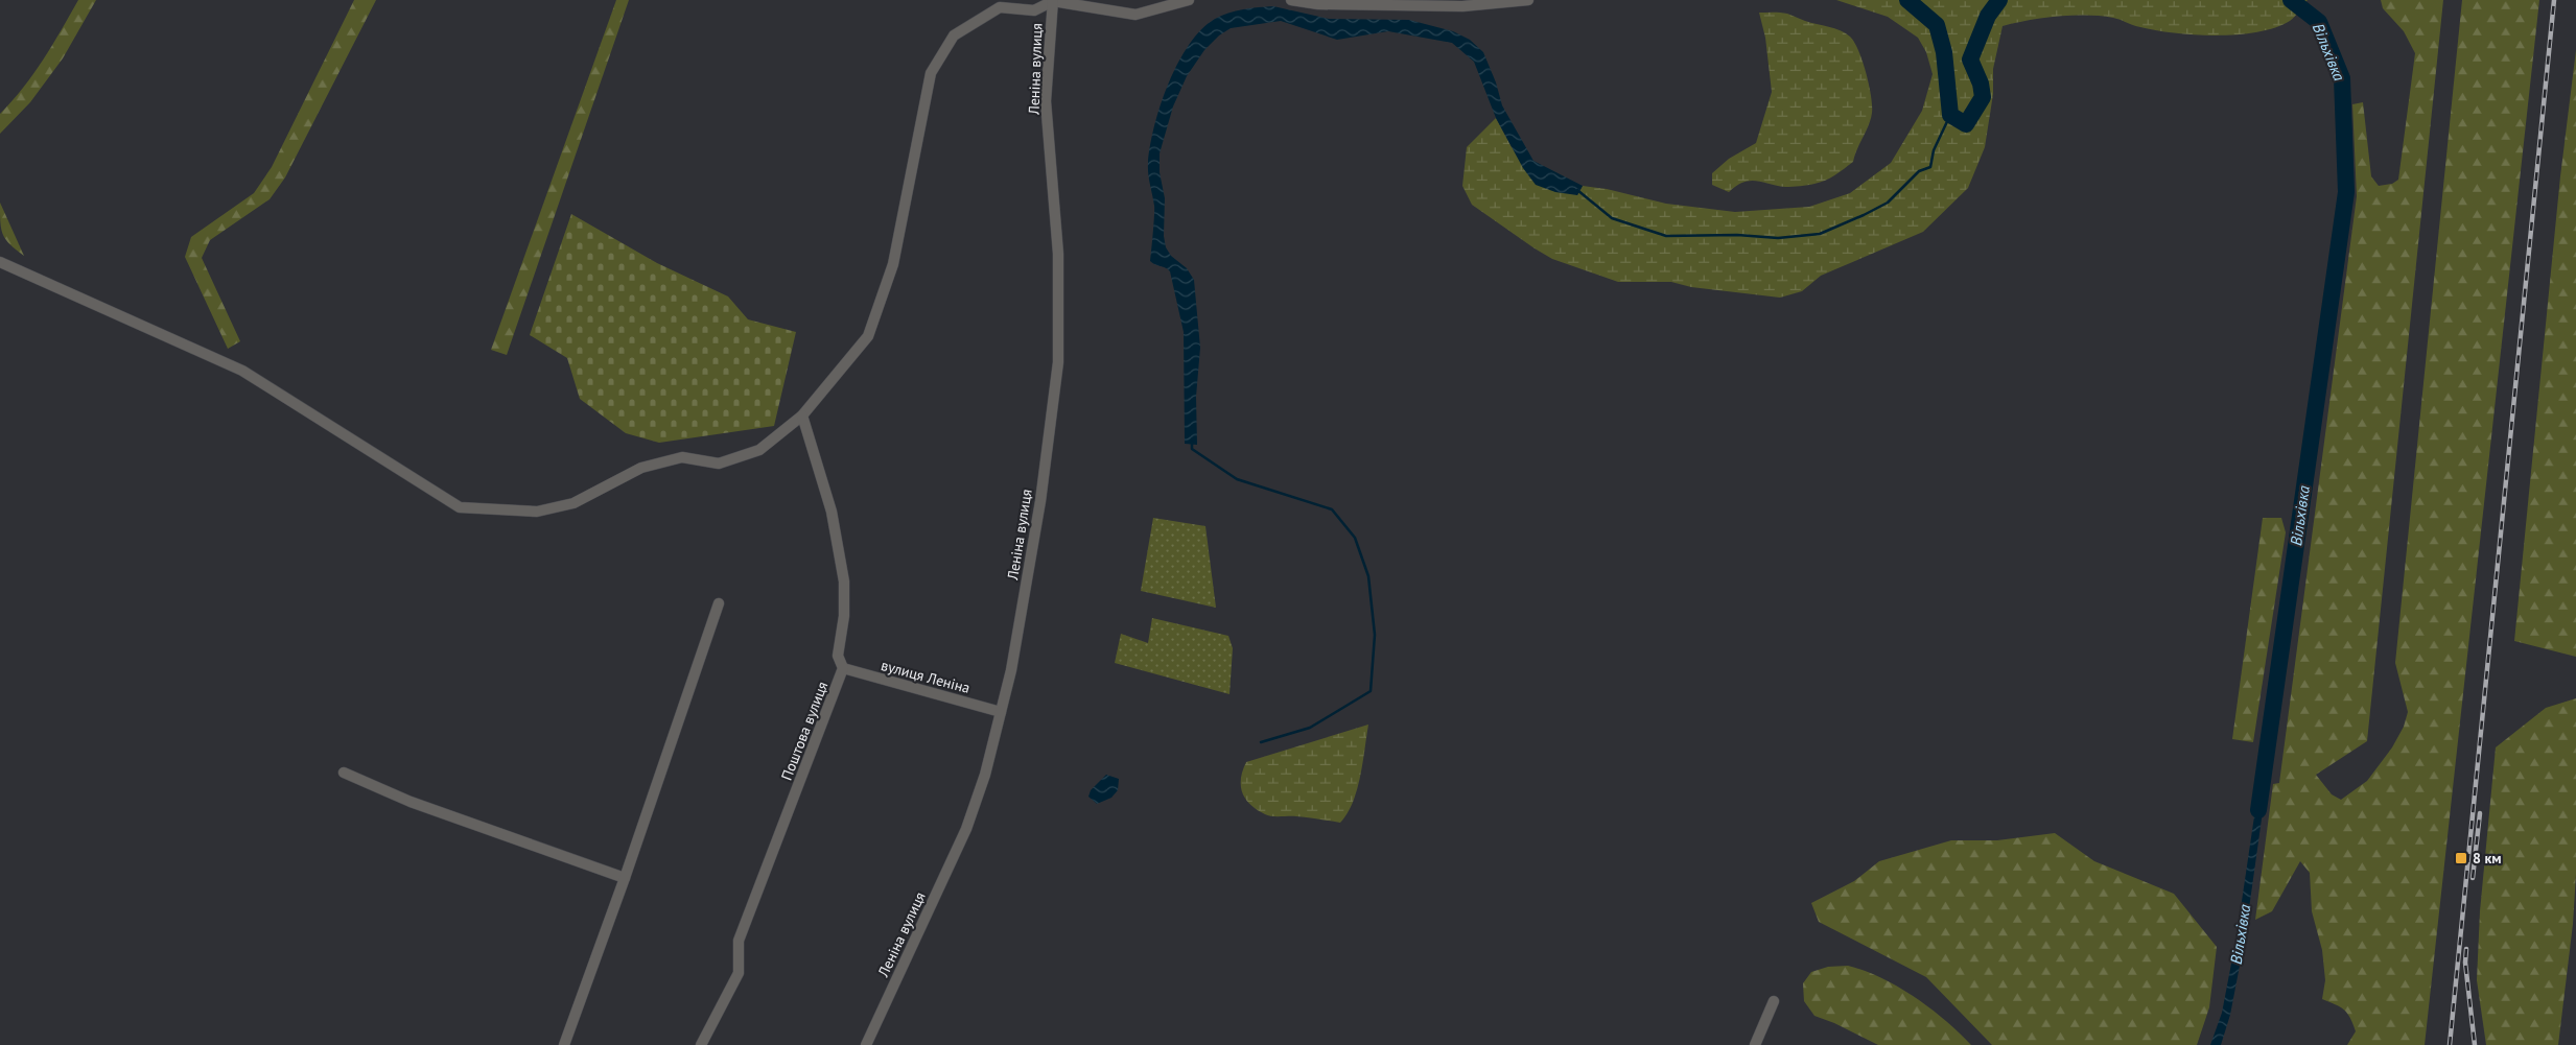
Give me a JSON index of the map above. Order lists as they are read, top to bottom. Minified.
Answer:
{"streets":{"street":["Леніна вулиця","вулиця Леніна","Поштова вулиця"]},"crossings":[["Леніна вулиця","вулиця Леніна"],["вулиця Леніна","Поштова вулиця"]],"water":["Вільхівка"],"places":{"transit":["8 км"]}}
